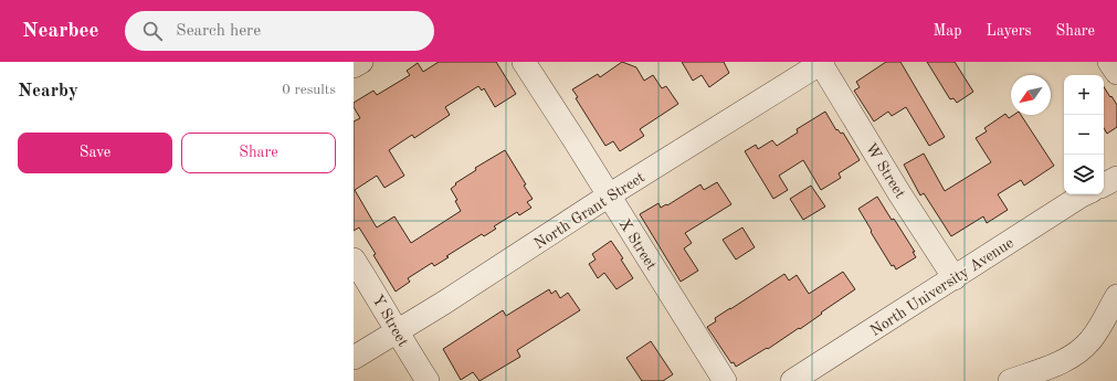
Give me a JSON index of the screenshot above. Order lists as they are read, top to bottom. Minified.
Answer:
{"streets":{"street":["W Street","North Grant Street","X Street","North University Avenue","Y Street"]},"crossings":[["W Street","North Grant Street"],["W Street","North University Avenue"],["North Grant Street","X Street"],["North Grant Street","Y Street"]],"north":"bottom left","page":{"header":"Nearbee","search":"Search here","nav":["Map","Layers","Share"],"heading":["Nearby","0 results"],"map_buttons":["+","−"],"buttons":["Save","Share"]}}
